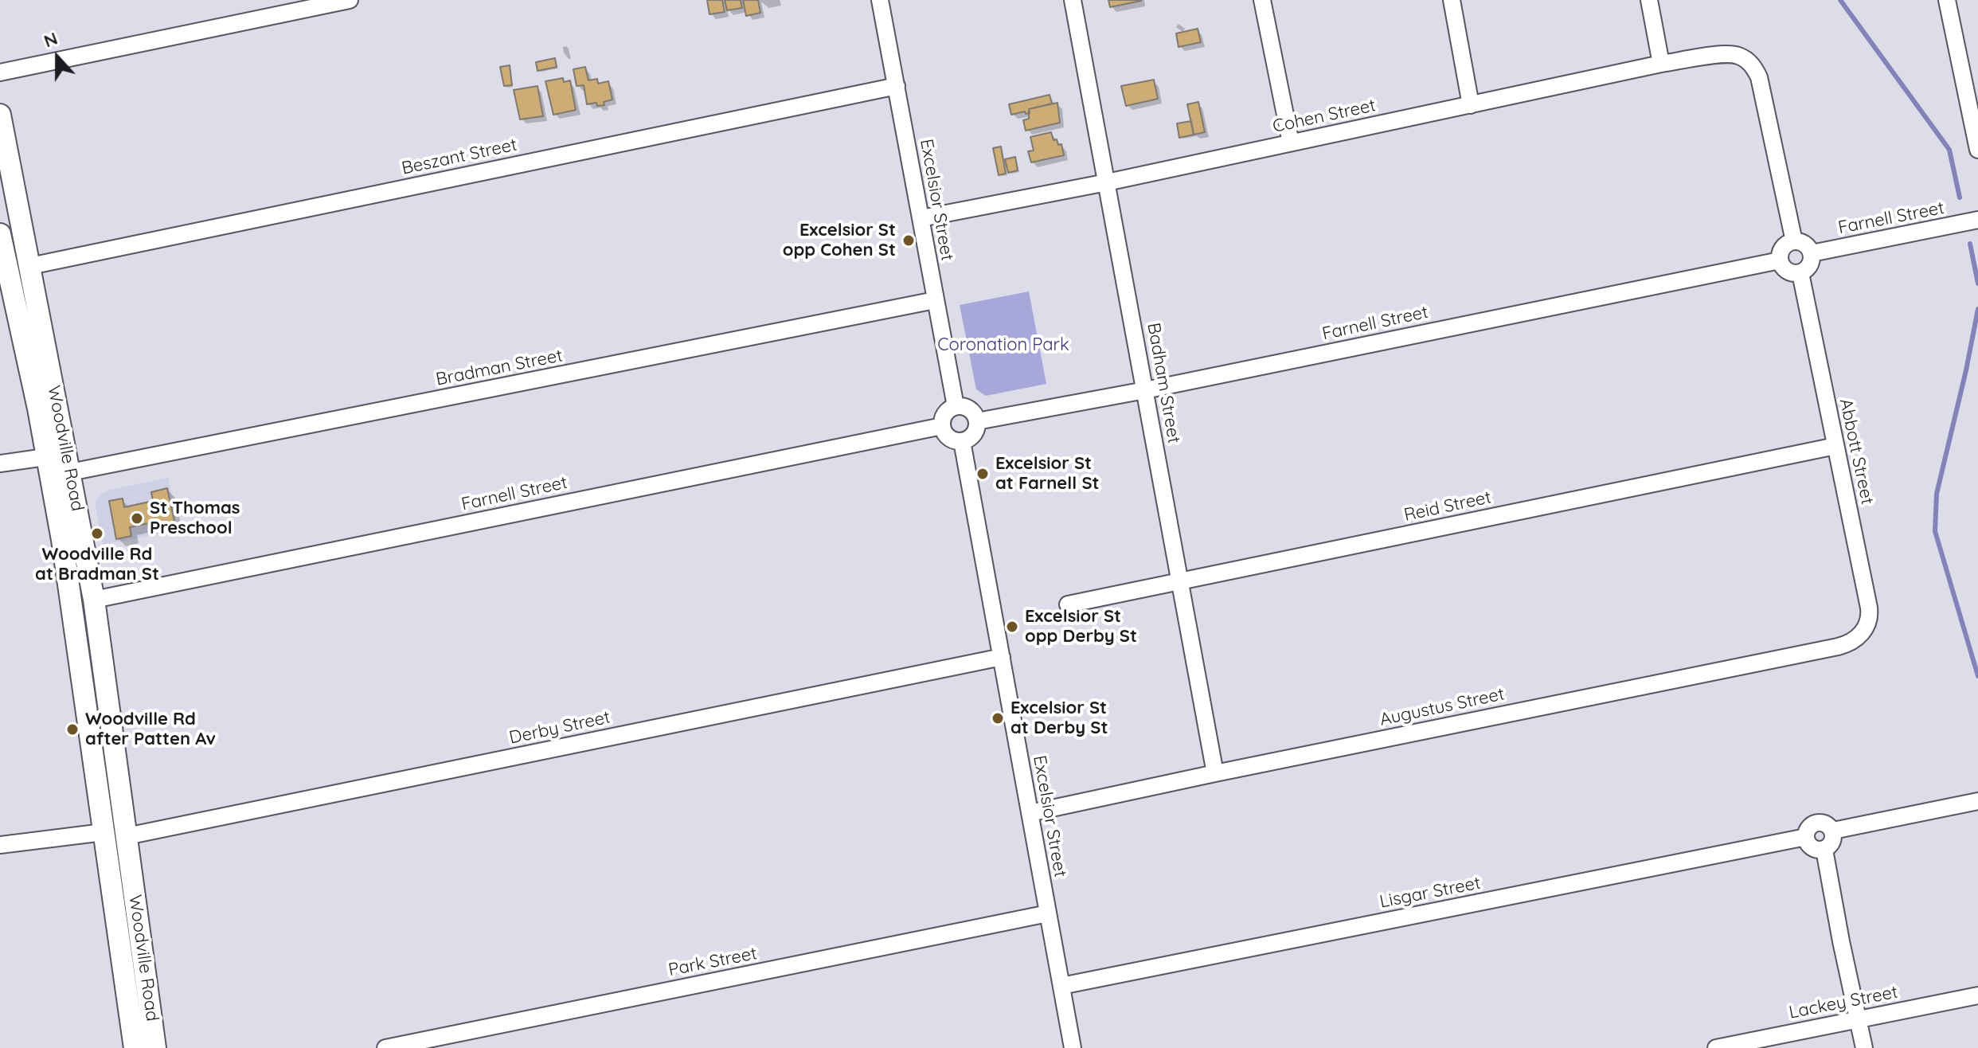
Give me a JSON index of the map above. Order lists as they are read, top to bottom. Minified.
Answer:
{"streets":{"main road":["Woodville Road"],"street":["Cohen Street","Beszant Street","Excelsior Street","Farnell Street","Bradman Street","Badham Street","Abbott Street","Reid Street","Augustus Street","Derby Street","Lisgar Street","Park Street","Lackey Street"]},"crossings":[["Cohen Street","Excelsior Street"],["Cohen Street","Farnell Street"],["Cohen Street","Badham Street"],["Cohen Street","Abbott Street"],["Beszant Street","Excelsior Street"],["Beszant Street","Woodville Road"],["Excelsior Street","Farnell Street"],["Excelsior Street","Bradman Street"],["Excelsior Street","Augustus Street"],["Excelsior Street","Derby Street"],["Excelsior Street","Lisgar Street"],["Excelsior Street","Park Street"],["Farnell Street","Badham Street"],["Farnell Street","Woodville Road"],["Farnell Street","Abbott Street"],["Bradman Street","Woodville Road"],["Badham Street","Reid Street"],["Badham Street","Augustus Street"],["Woodville Road","Derby Street"],["Abbott Street","Reid Street"],["Abbott Street","Augustus Street"]],"parks":["Coronation Park"],"places":["Excelsior St opp Cohen St","Excelsior St at Farnell St","St Thomas Preschool","Woodville Rd at Bradman St","Excelsior St opp Derby St","Excelsior St at Derby St","Woodville Rd after Patten Av"],"north":"top"}
